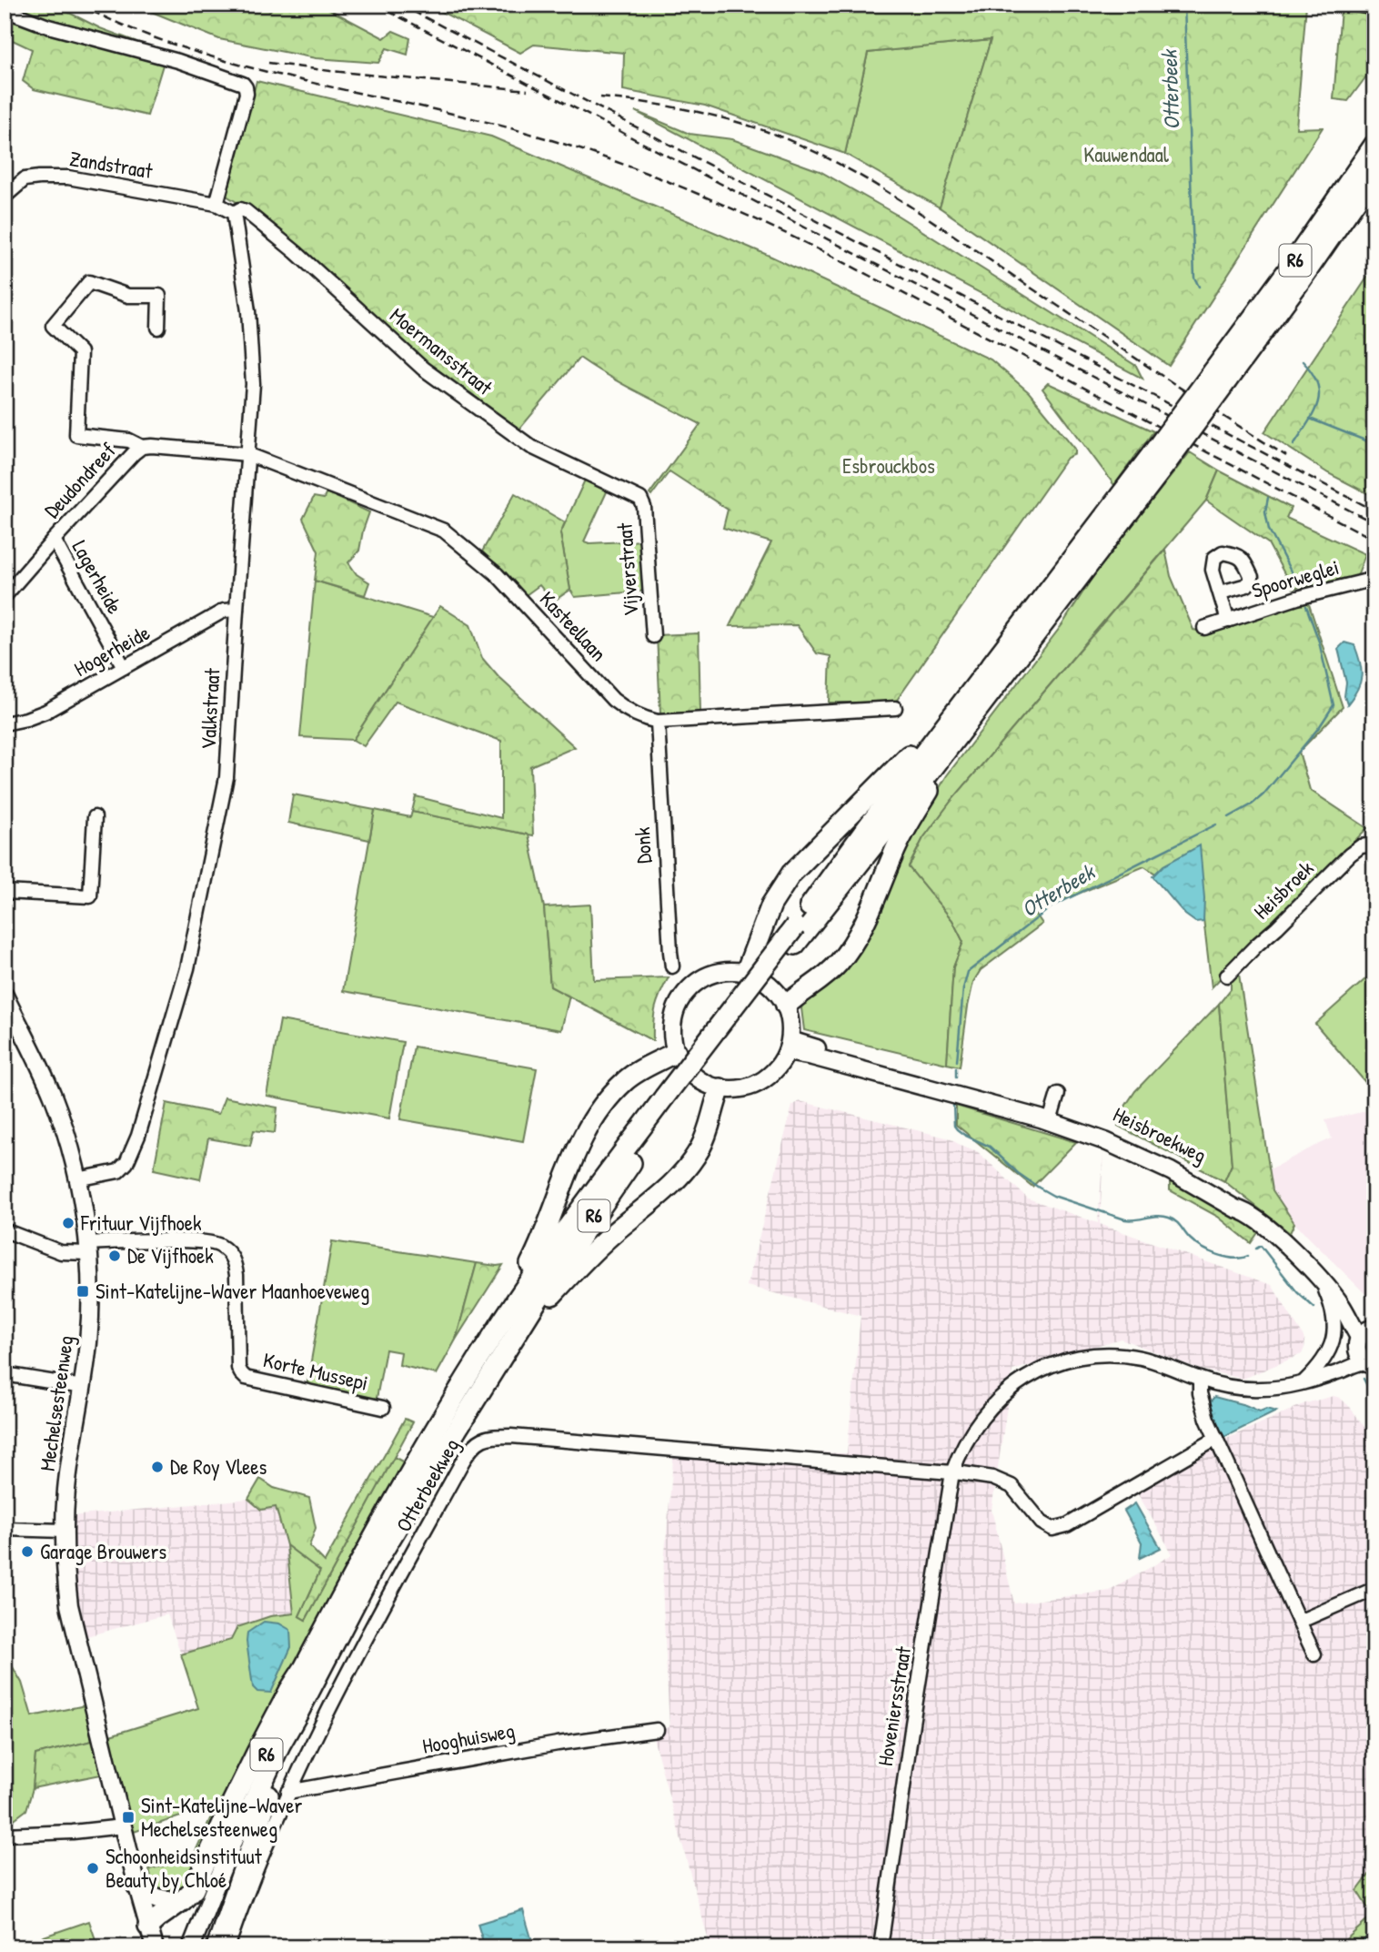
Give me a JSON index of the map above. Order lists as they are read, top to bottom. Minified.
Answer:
{"streets":{"highway":["R6"],"main road":["Heisbroekweg","Mechelsesteenweg"],"street":["Zandstraat","Moermansstraat","Deudondreef","Vijverstraat","Lagerheide","Spoorweglei","Kasteellaan","Hogerheide","Valkstraat","Donk","Heisbroek","Korte Mussepi","Otterbeekweg","Hoveniersstraat","Hooghuisweg"]},"crossings":[["Moermansstraat","Vijverstraat"],["Moermansstraat","Valkstraat"],["Deudondreef","Lagerheide"],["Deudondreef","Kasteellaan"],["Deudondreef","Valkstraat"],["Lagerheide","Hogerheide"],["Kasteellaan","Valkstraat"],["Kasteellaan","Donk"],["Hogerheide","Valkstraat"],["Valkstraat","Mechelsesteenweg"],["Heisbroekweg","Hoveniersstraat"],["Korte Mussepi","Mechelsesteenweg"],["Otterbeekweg","Hoveniersstraat"],["Otterbeekweg","Hooghuisweg"]],"water":["Otterbeek"],"parks":["Kauwendaal","Esbrouckbos"],"places":{"other":["Frituur Vijfhoek","De Vijfhoek","De Roy Vlees","Garage Brouwers","Schoonheidsinstituut Beauty by Chloé"],"transit":["Sint-Katelijne-Waver Maanhoeveweg","Sint-Katelijne-Waver Mechelsesteenweg"]}}
